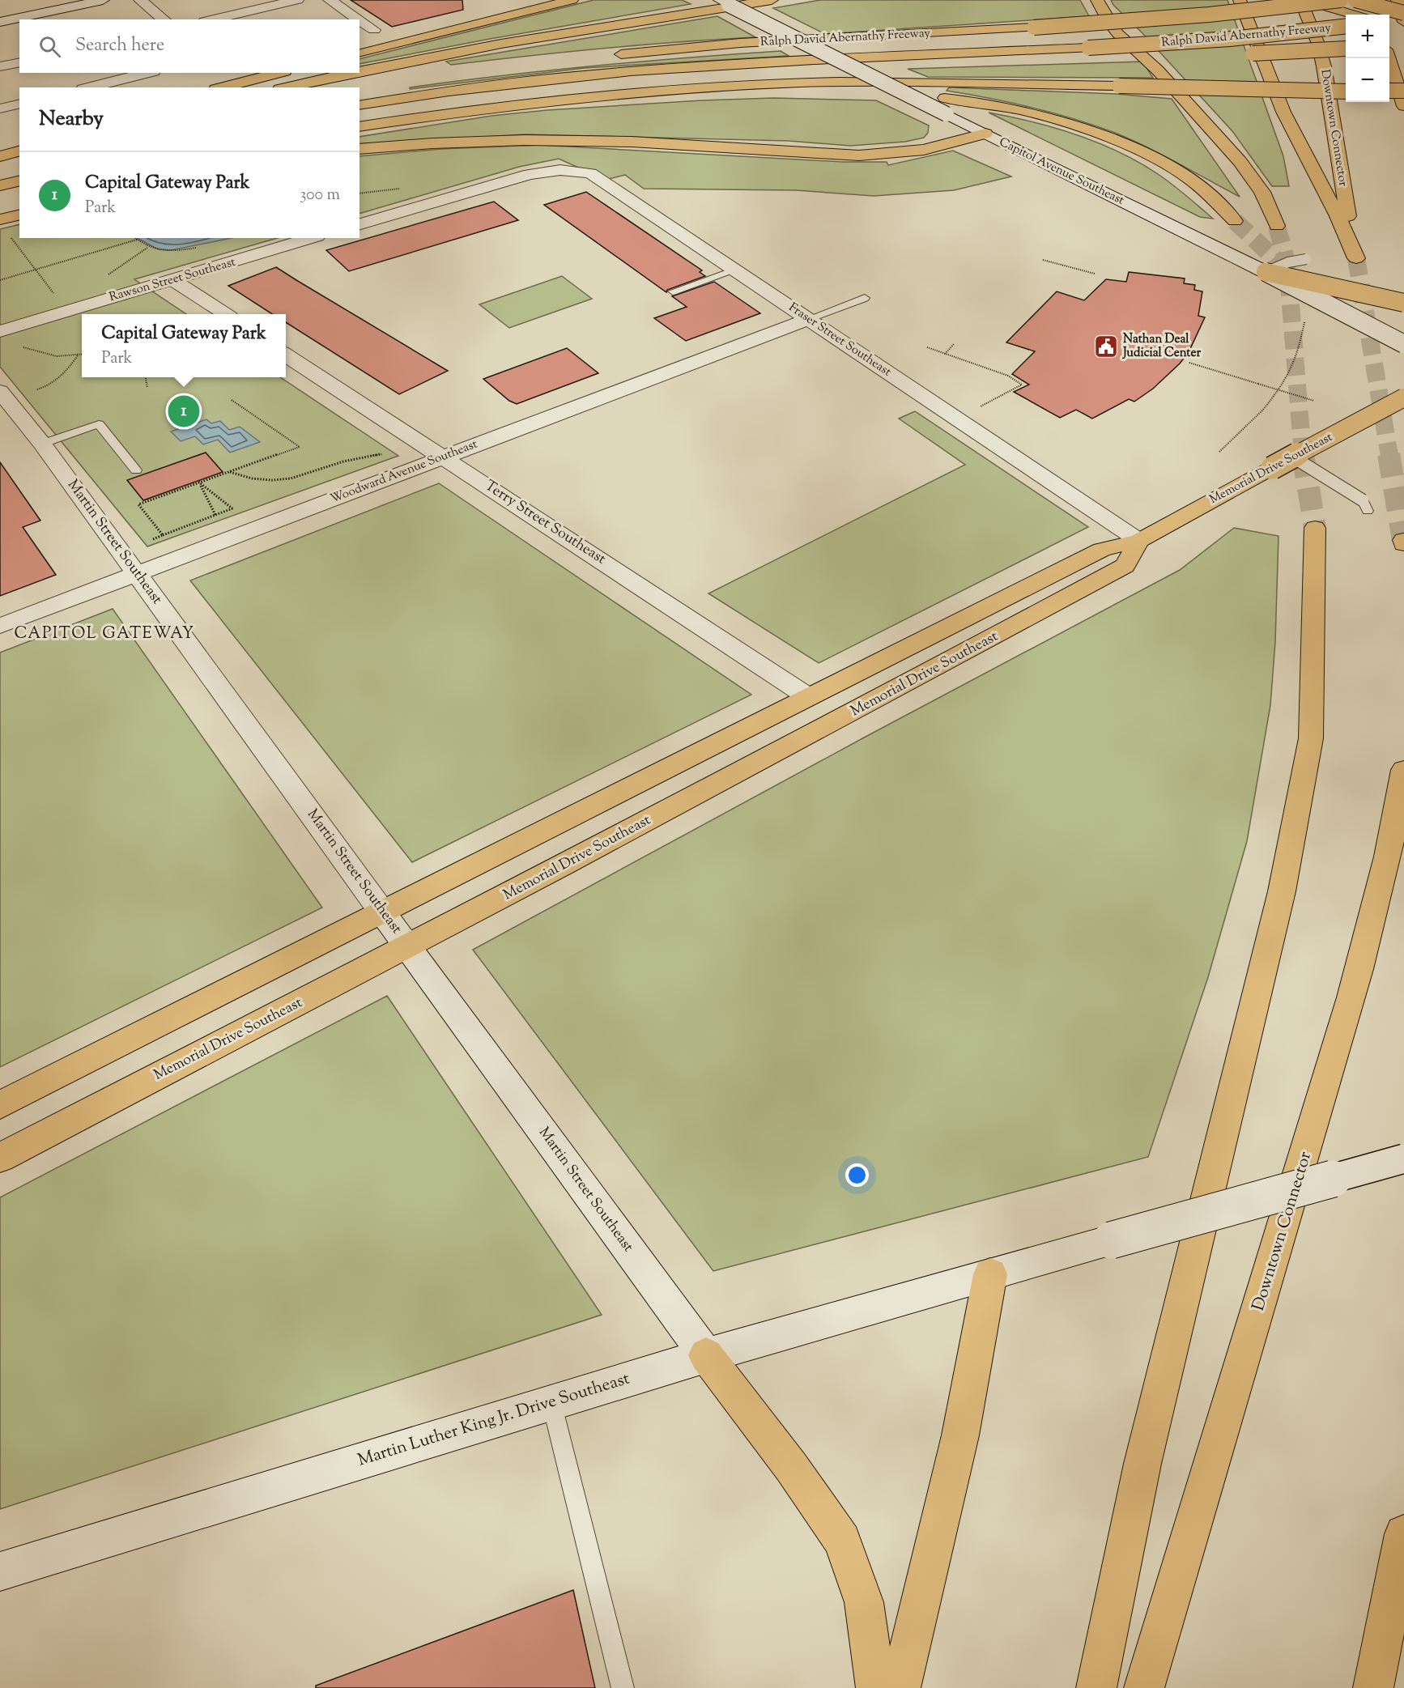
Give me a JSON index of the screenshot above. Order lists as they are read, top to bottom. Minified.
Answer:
{"streets":{"main road":["Ralph David Abernathy Freeway","Downtown Connector","Memorial Drive Southeast"],"street":["Capitol Avenue Southeast","Rawson Street Southeast","Fraser Street Southeast","Woodward Avenue Southeast","Terry Street Southeast","Martin Street Southeast","Martin Luther King Jr. Drive Southeast"]},"crossings":[["Fraser Street Southeast","Memorial Drive Southeast"],["Fraser Street Southeast","Woodward Avenue Southeast"],["Memorial Drive Southeast","Terry Street Southeast"],["Memorial Drive Southeast","Martin Street Southeast"],["Woodward Avenue Southeast","Terry Street Southeast"],["Woodward Avenue Southeast","Martin Street Southeast"],["Martin Street Southeast","Martin Luther King Jr. Drive Southeast"]],"districts":["CAPITOL GATEWAY"],"places":{"public building":["Nathan Deal Judicial Center"]},"page":{"map_buttons":["+","−"],"search":"Search here","heading":"Nearby","list":[{"mark":"1","name":"Capital Gateway Park","note":"Park","value":"300 m"}],"popup":["Capital Gateway Park","Park"],"pins":"1"}}
